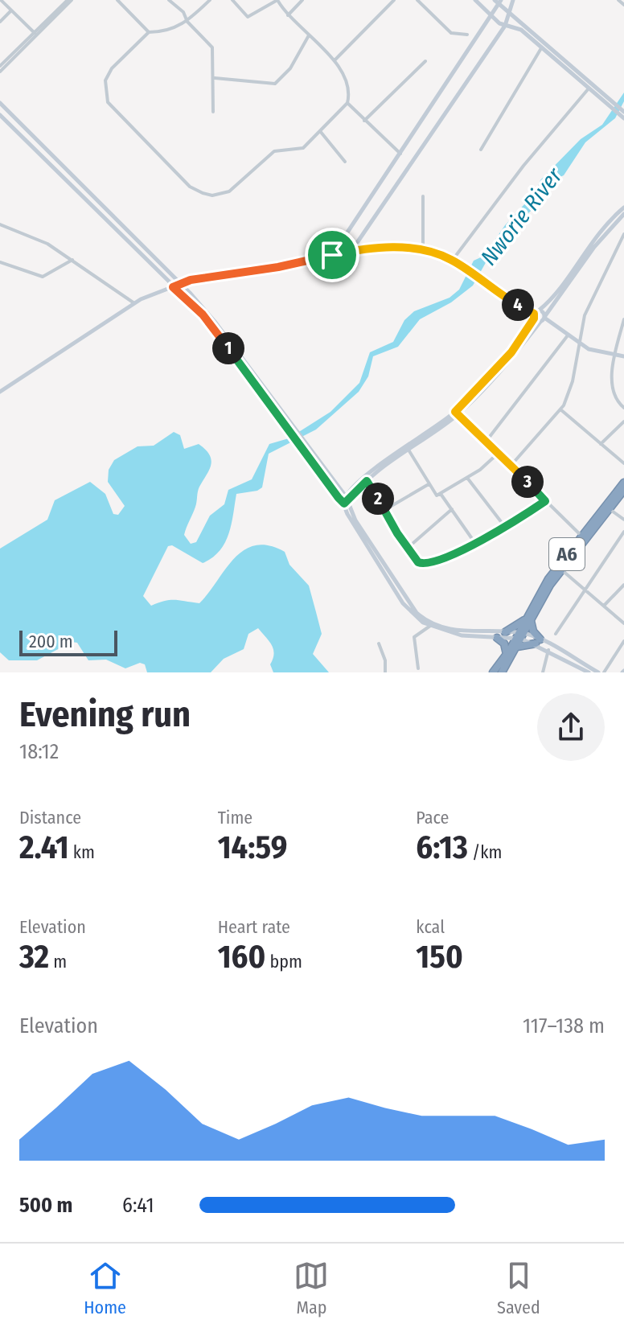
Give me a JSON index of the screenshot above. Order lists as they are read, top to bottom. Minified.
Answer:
{"streets":{"highway":["A6"]},"water":["Nworie River"],"scale_bar":"200 m","page":{"pins":["4","1","3","2"],"scale":"200 m","heading":["Evening run","18:12"],"stats":[["Distance","2.41 km"],["Time","14:59"],["Pace","6:13 /km"],["Elevation","32 m"],["Heart rate","160 bpm"],["kcal","150"]],"chart":["Elevation","117–138 m"],"list":[{"name":"500 m","note":"6:41"}],"tabs":["Home","Map","Saved"]}}
